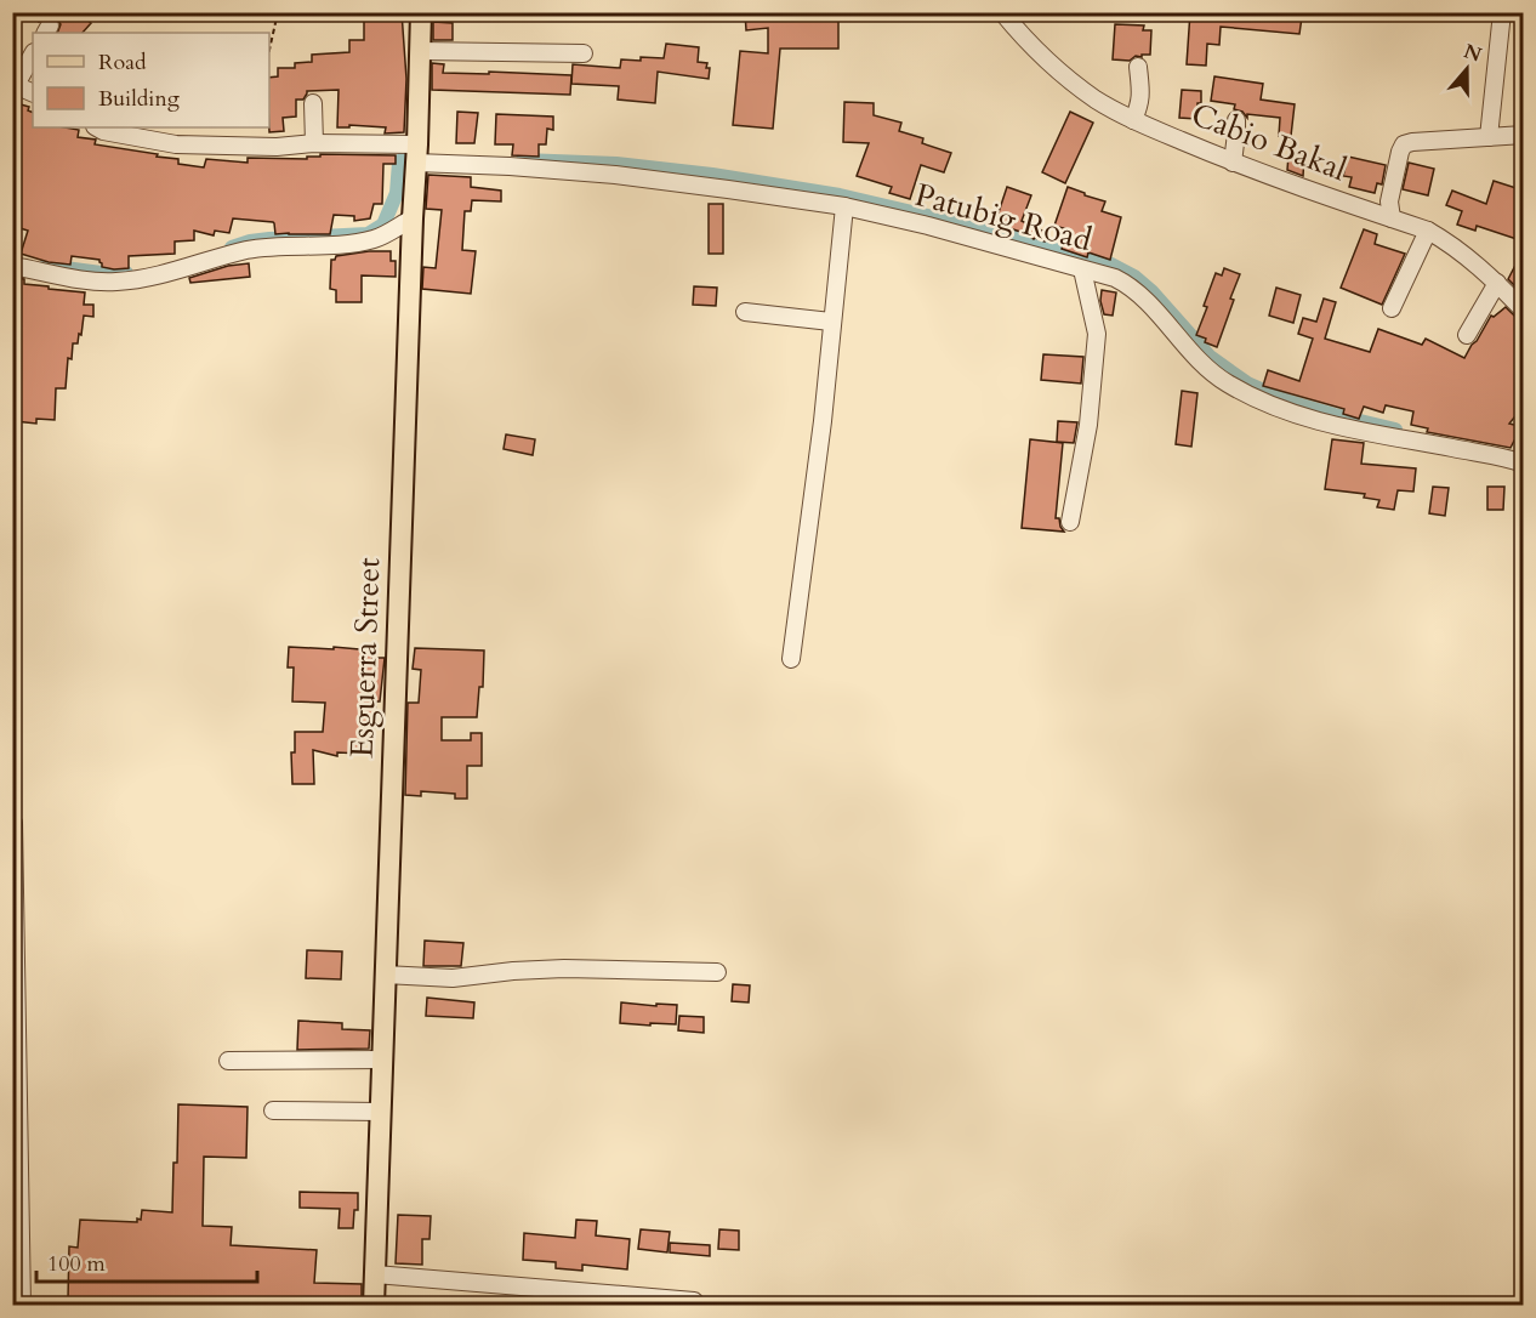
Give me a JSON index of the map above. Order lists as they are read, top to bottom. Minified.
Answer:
{"streets":{"main road":["Esguerra Street"],"street":["Cabio Bakal","Patubig Road"]},"crossings":[["Patubig Road","Esguerra Street"]],"legend":["Road","Building"],"scale_bar":"100 m","north":"top"}
